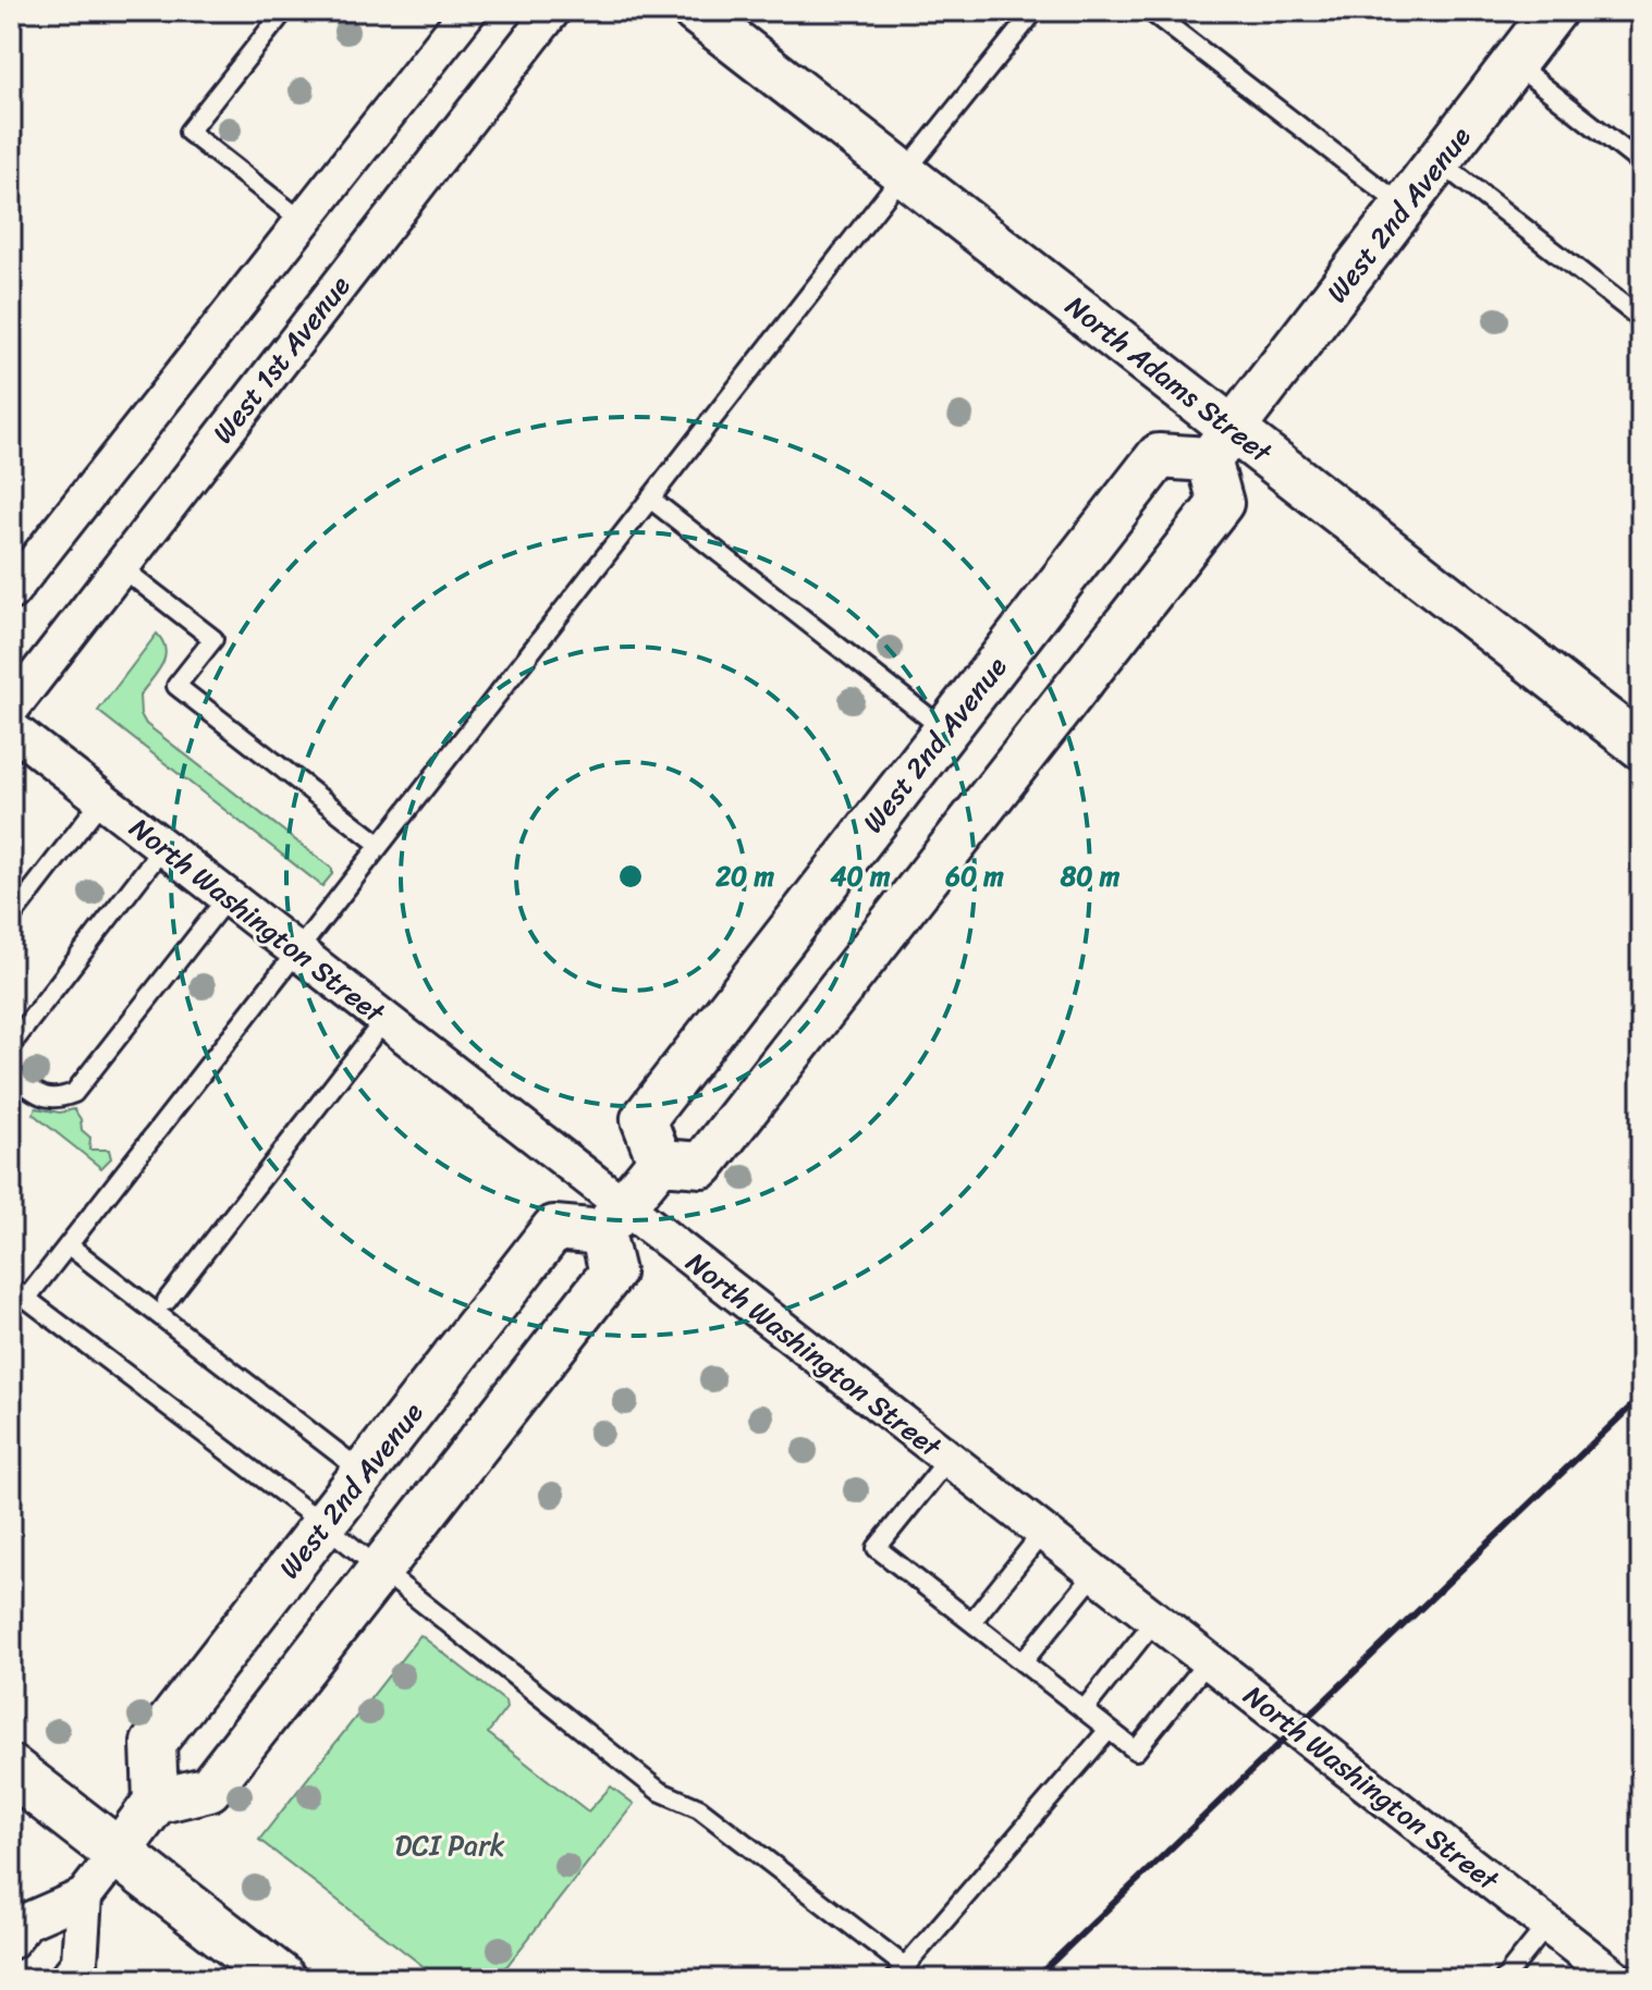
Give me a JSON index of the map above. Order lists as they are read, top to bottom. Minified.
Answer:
{"streets":{"street":["West 2nd Avenue","West 1st Avenue","North Adams Street","North Washington Street"]},"crossings":[["West 2nd Avenue","North Adams Street"],["West 2nd Avenue","North Washington Street"]],"parks":["DCI Park"],"rings":["20 m","40 m","60 m","80 m"]}
